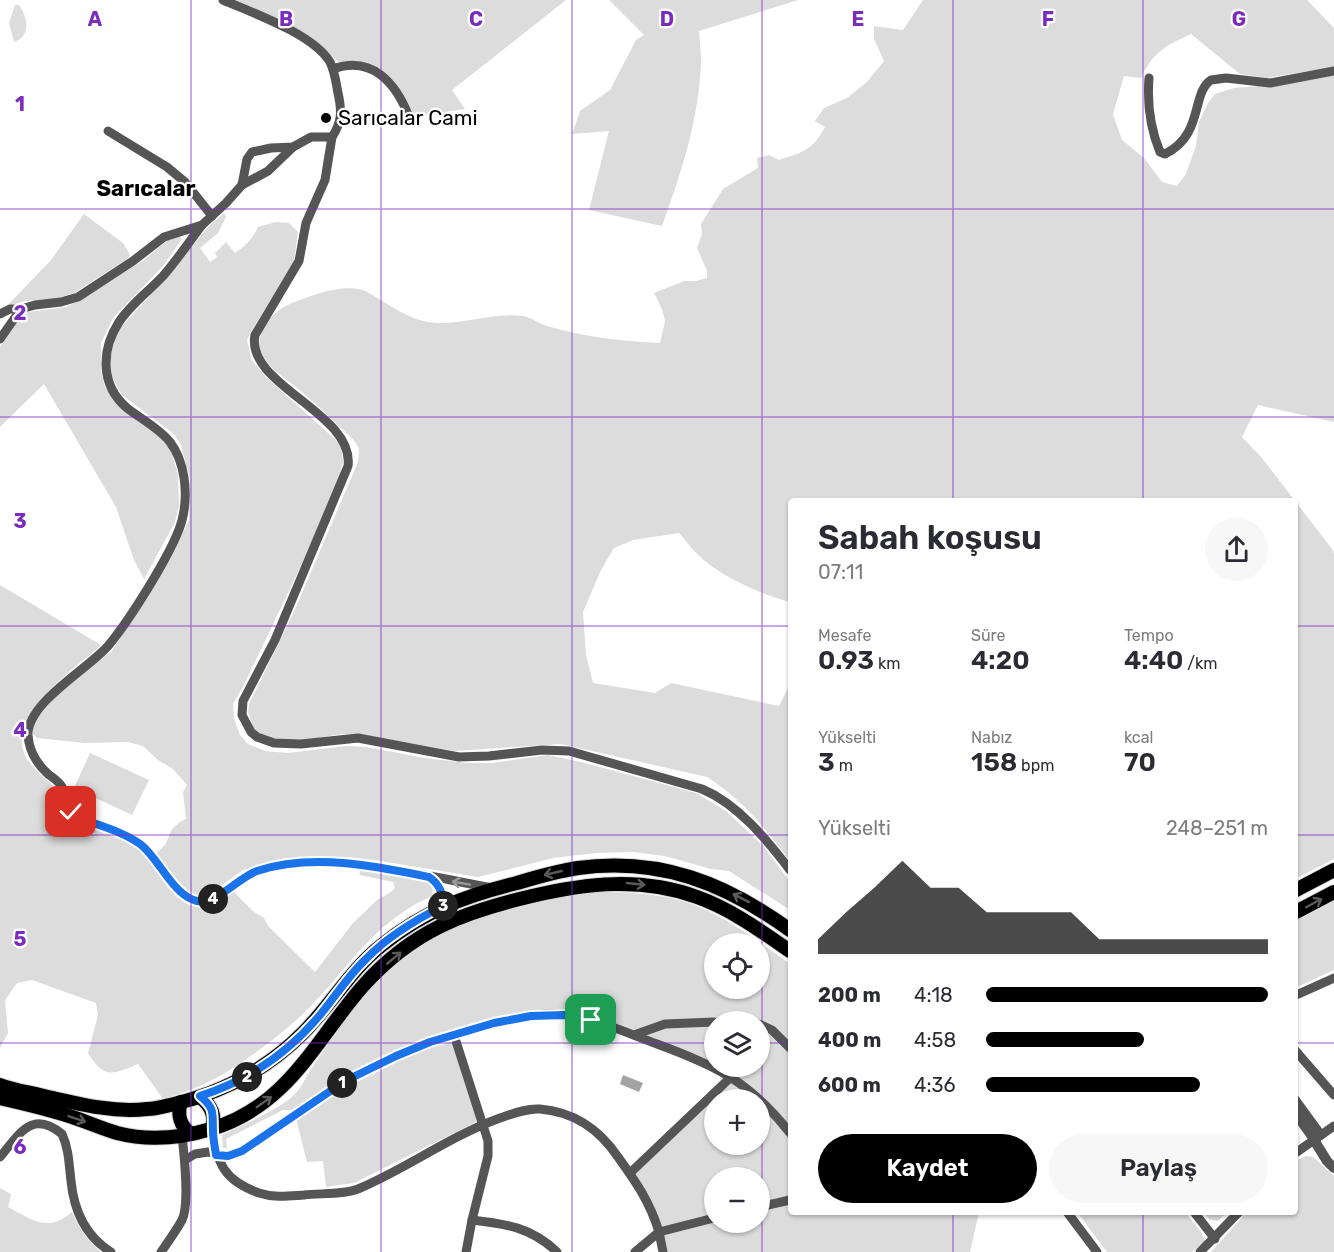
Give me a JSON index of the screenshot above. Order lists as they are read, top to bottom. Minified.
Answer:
{"districts":["Sarıcalar"],"places":["Sarıcalar Cami"],"page":{"heading":["Sabah koşusu","07:11"],"stats":[["Mesafe","0.93 km"],["Süre","4:20"],["Tempo","4:40 /km"],["Yükselti","3 m"],["Nabız","158 bpm"],["kcal","70"]],"chart":["Yükselti","248–251 m"],"pins":["4","3","2","1"],"map_buttons":["+","−"],"list":[{"name":"200 m","note":"4:18"},{"name":"400 m","note":"4:58"},{"name":"600 m","note":"4:36"}],"buttons":["Kaydet","Paylaş"]},"grid":{"columns":["A","B","C","D","E","F","G"],"rows":["1","2","3","4","5","6"]}}
